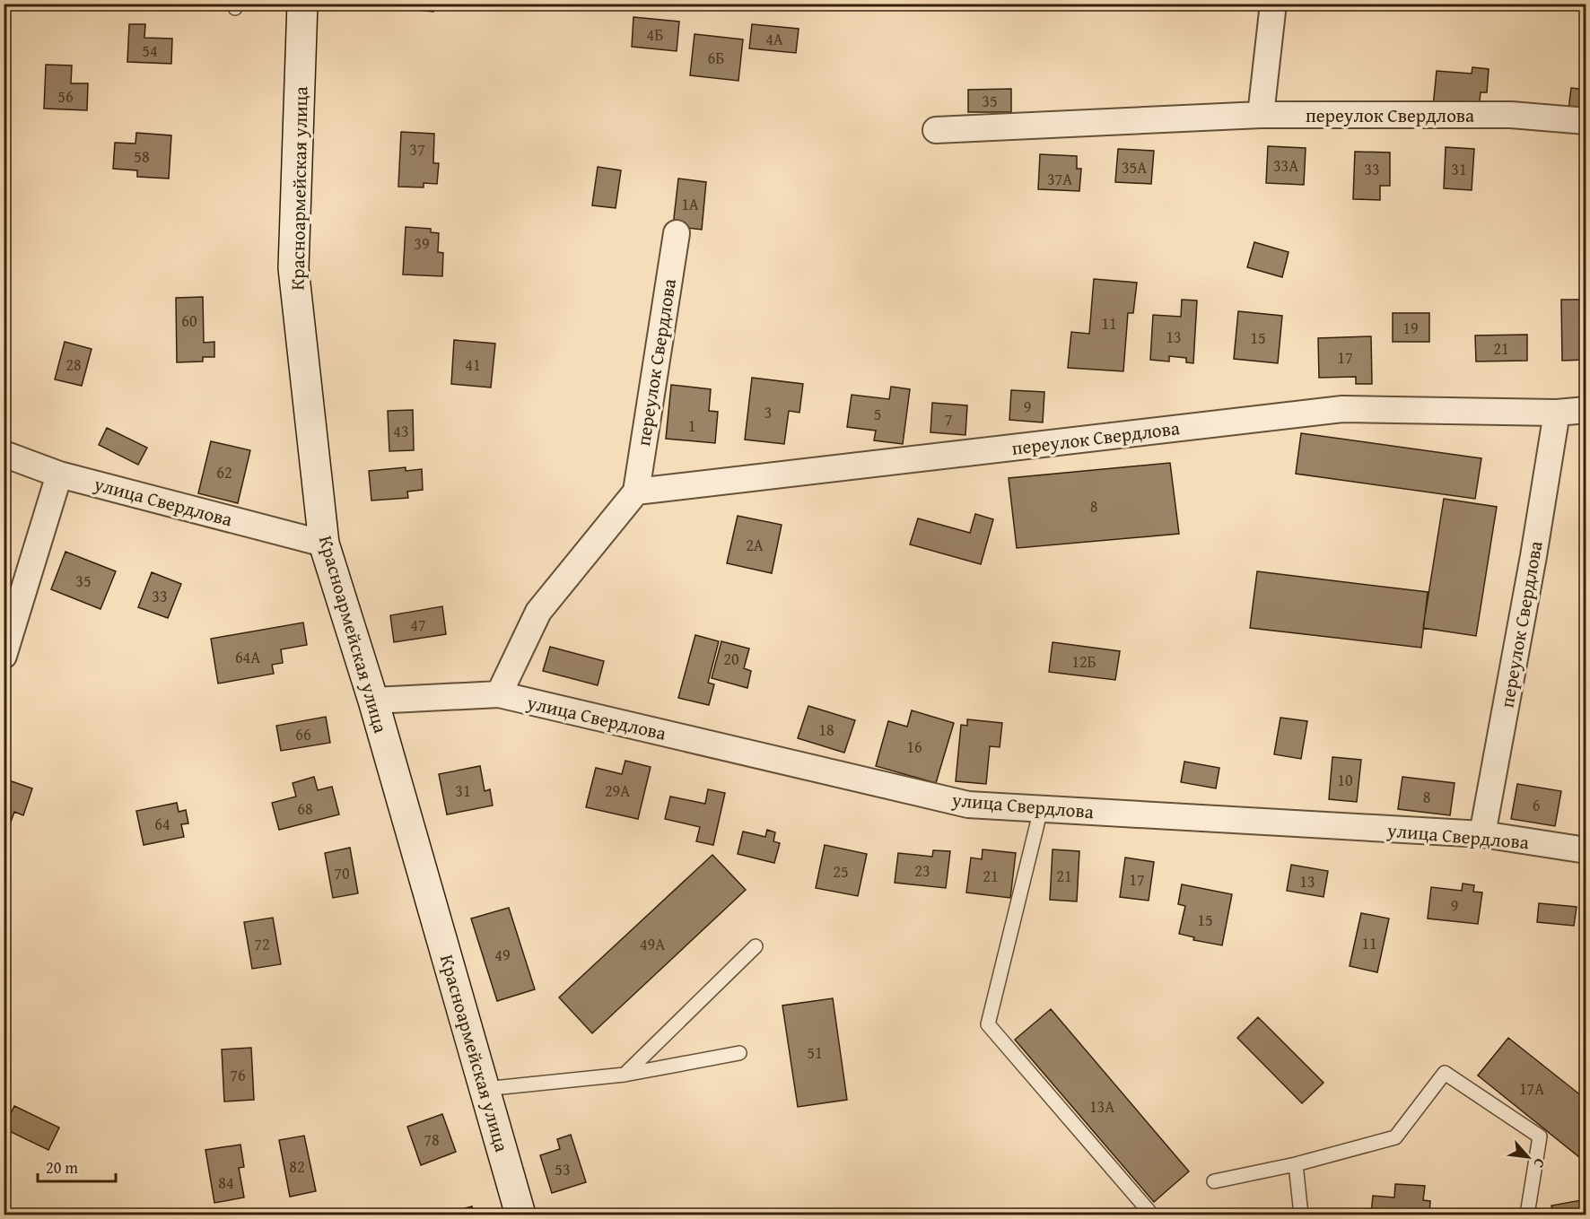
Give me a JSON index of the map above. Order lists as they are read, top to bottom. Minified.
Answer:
{"streets":{"main road":["Красноармейская улица"],"street":["переулок Свердлова","улица Свердлова"]},"crossings":[["переулок Свердлова","улица Свердлова"],["Красноармейская улица","улица Свердлова"]],"house_numbers":["4Б","4А","54","6Б","56","35","37","58","33А","35А","33","31","37А","1А","39","60","11","19","13","15","21","17","28","41","9","3","5","7","1","43","62","8","2А","35","33","47","64А","20","12Б","18","66","16","10","31","29А","8","6","68","64","23","25","70","21","21","17","13","9","15","11","72","49А","49","51","76","17А","13А","78","82","53","84"],"scale_bar":"20 m","north":"bottom right"}
